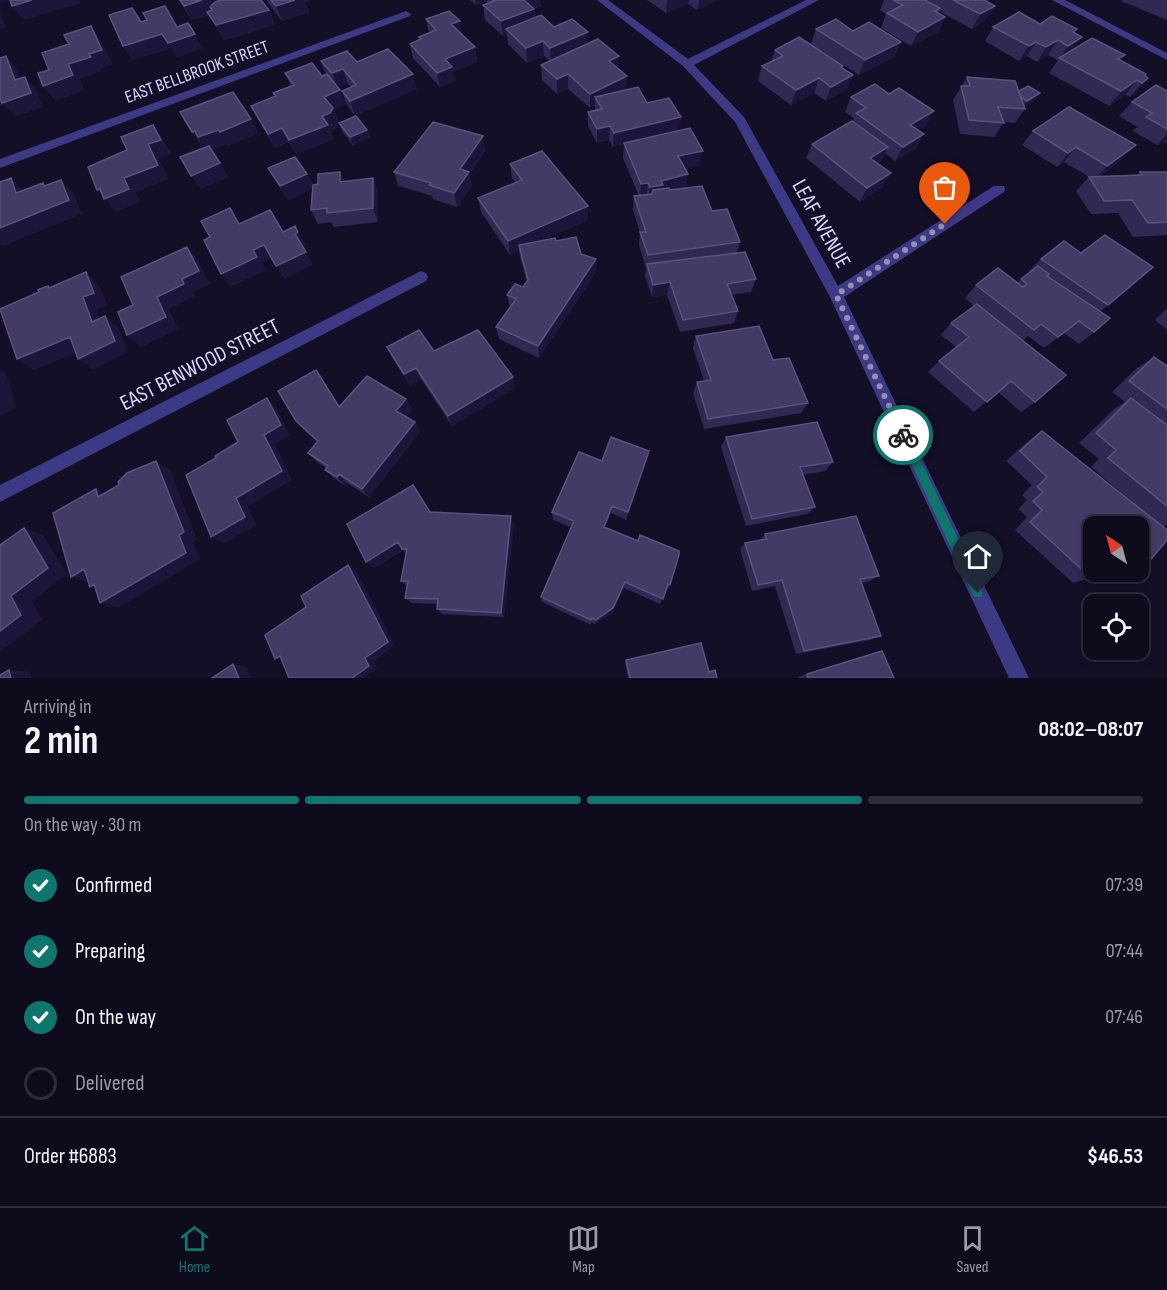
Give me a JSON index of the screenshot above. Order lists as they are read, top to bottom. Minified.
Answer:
{"streets":{"street":["EAST BELLBROOK STREET","LEAF AVENUE","EAST BENWOOD STREET"]},"north":"top left","page":{"heading":["2 min","Arriving in","08:02–08:07"],"panel":["Order #6883","$46.53"],"bar":"On the way · 30 m","list":[["Confirmed","07:39"],["Preparing","07:44"],["On the way","07:46"],"Delivered"],"tabs":["Home","Map","Saved"]}}
